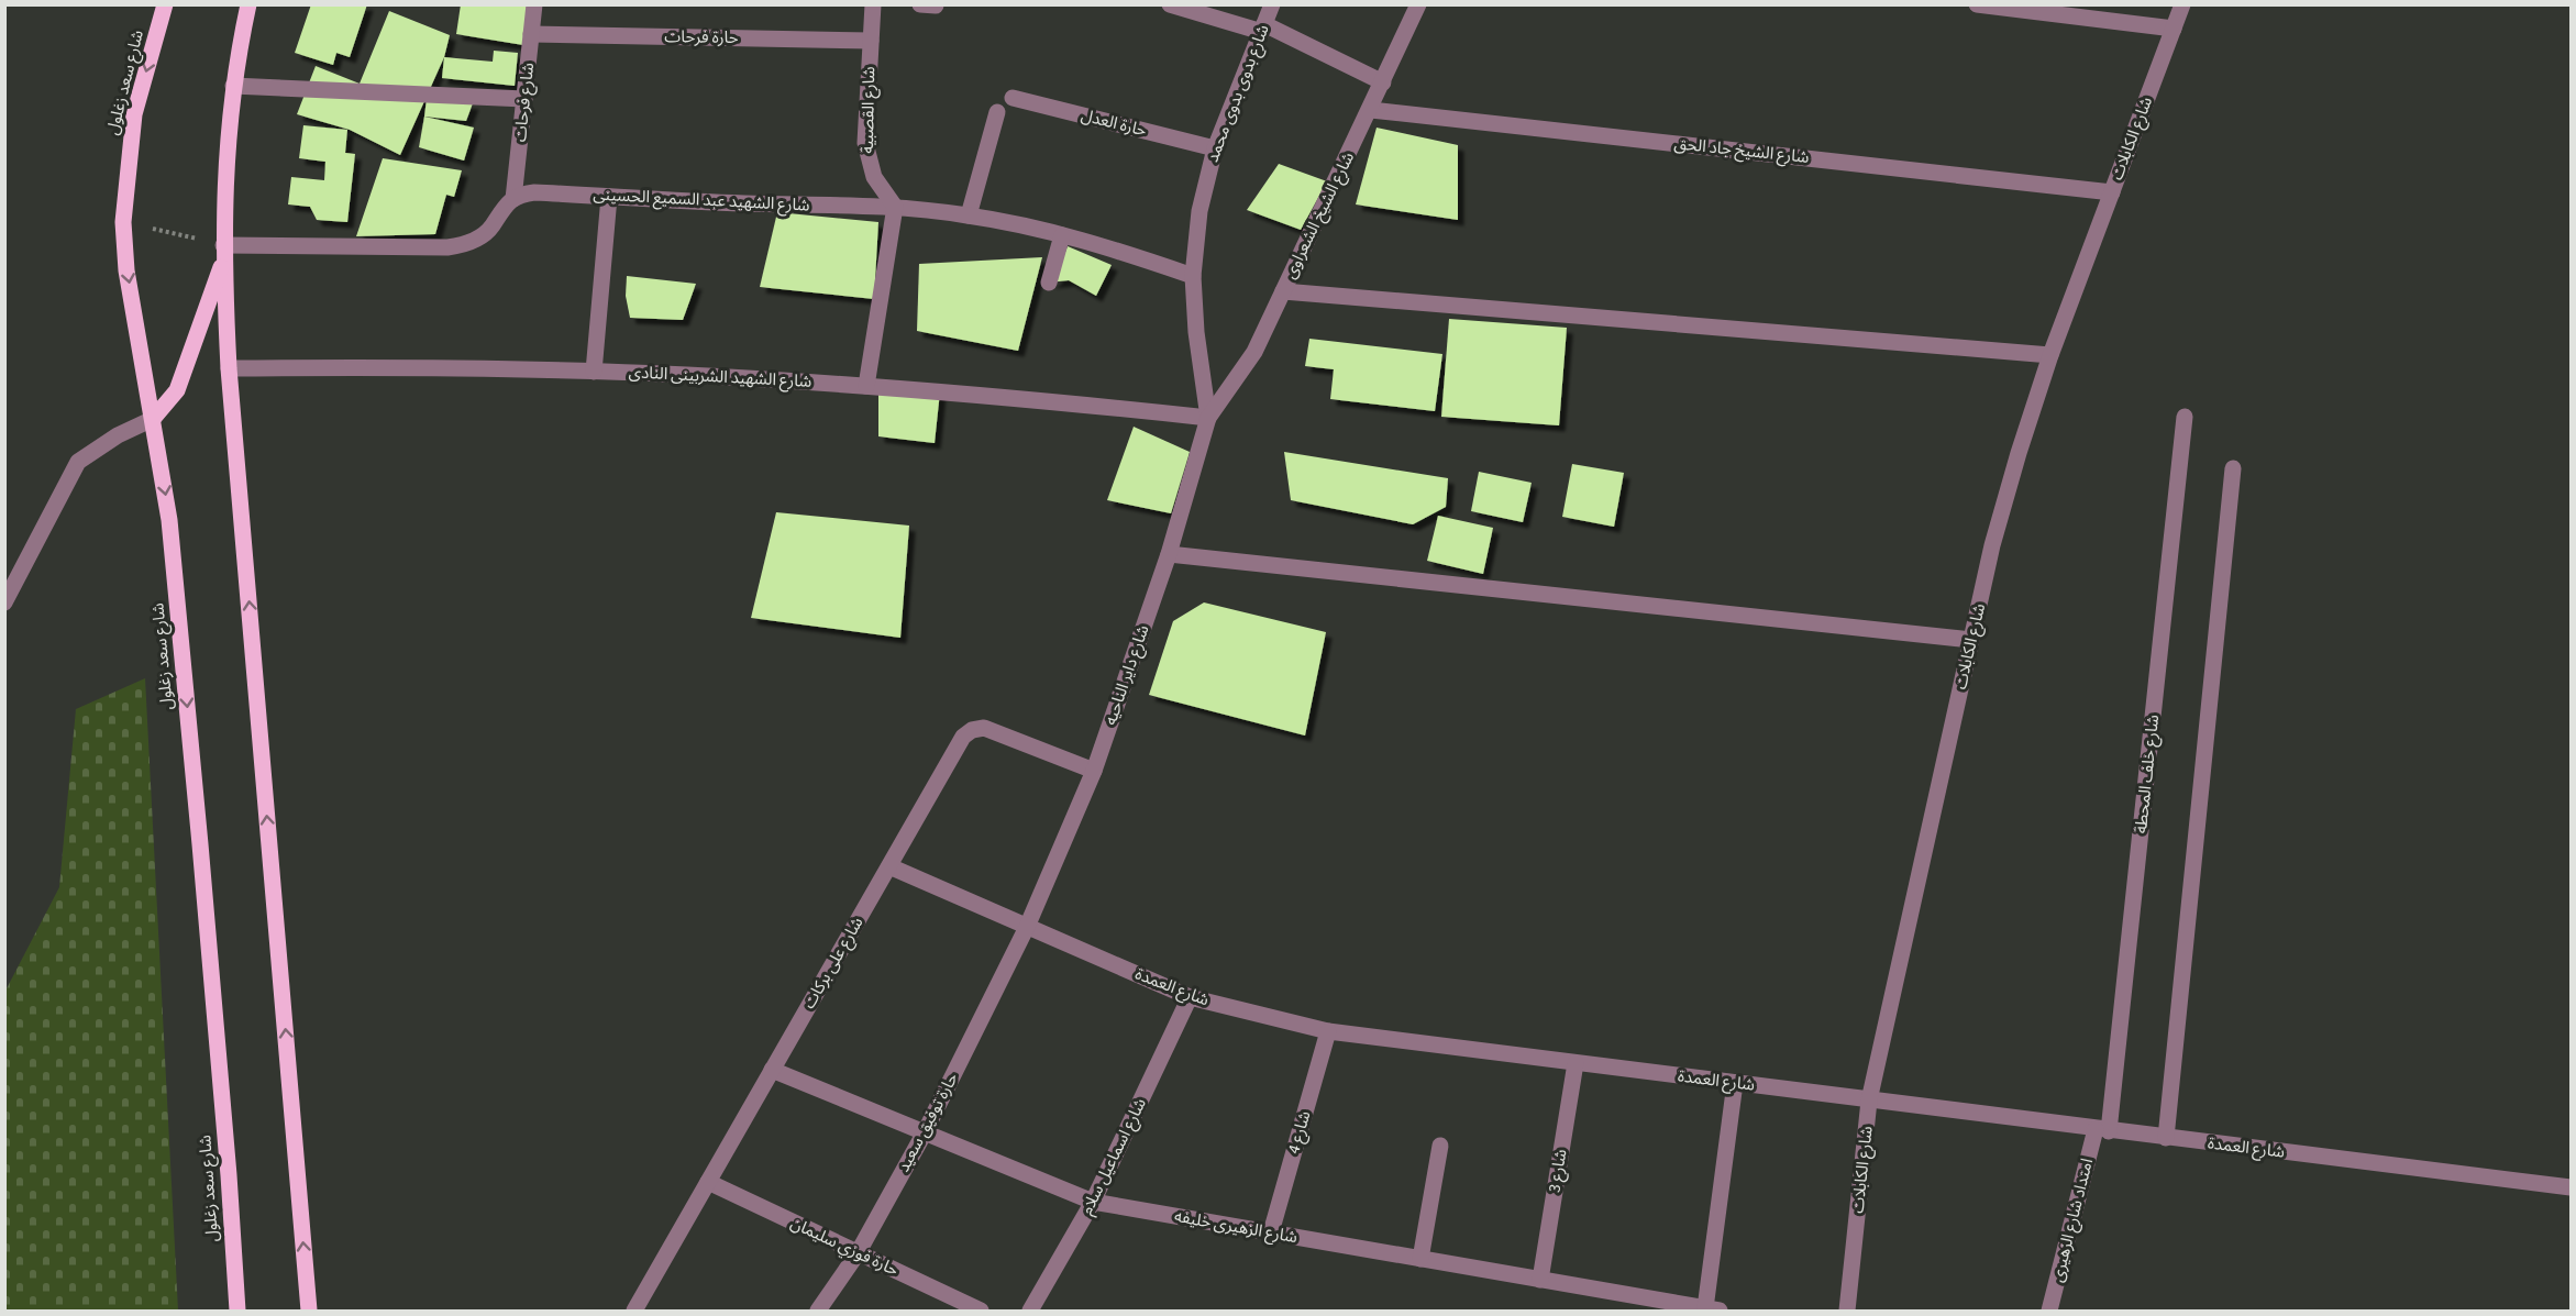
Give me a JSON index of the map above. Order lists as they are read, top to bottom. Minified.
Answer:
{"streets":{"main road":["شارع سعد زغلول"],"street":["حارة فرحات","شارع بدوى بدوى محمد","شارع فرحات","شارع القصبية","حارة العدل","شارع الكابلات","شارع الشيخ جاد الحق","شارع الشهيد عبد السميع الحسينى","شارع الشيخ الشعراوى","شارع الشهيد الشربينى النادى","شارع داير الناحيه","شارع خلف المحطة","شارع على بركات","شارع العمدة","حارة توفيق سعيد","شارع 4","شارع اسماعيل سلام","شارع 3","امتداد شارع الزهيرى","شارع الزهيرى خليفه","حارة فوزي سليمان"]},"crossings":[["حارة فرحات","شارع فرحات"],["حارة فرحات","شارع القصبية"],["شارع بدوى بدوى محمد","حارة العدل"],["شارع بدوى بدوى محمد","شارع الشهيد عبد السميع الحسينى"],["شارع بدوى بدوى محمد","شارع الشيخ الشعراوى"],["شارع بدوى بدوى محمد","شارع الشهيد الشربينى النادى"],["شارع بدوى بدوى محمد","شارع داير الناحيه"],["شارع فرحات","شارع الشهيد عبد السميع الحسينى"],["شارع القصبية","شارع الشهيد عبد السميع الحسينى"],["شارع الكابلات","شارع الشيخ جاد الحق"],["شارع الكابلات","شارع العمدة"],["شارع الشيخ جاد الحق","شارع الشيخ الشعراوى"],["شارع الشيخ الشعراوى","شارع الشهيد الشربينى النادى"],["شارع الشيخ الشعراوى","شارع داير الناحيه"],["شارع الشهيد الشربينى النادى","شارع داير الناحيه"],["شارع داير الناحيه","شارع على بركات"],["شارع داير الناحيه","شارع العمدة"],["شارع داير الناحيه","حارة توفيق سعيد"],["شارع خلف المحطة","شارع العمدة"],["شارع خلف المحطة","امتداد شارع الزهيرى"],["شارع على بركات","شارع العمدة"],["شارع على بركات","شارع الزهيرى خليفه"],["شارع على بركات","حارة فوزي سليمان"],["شارع العمدة","حارة توفيق سعيد"],["شارع العمدة","شارع 4"],["شارع العمدة","شارع اسماعيل سلام"],["شارع العمدة","شارع 3"],["شارع العمدة","امتداد شارع الزهيرى"],["حارة توفيق سعيد","شارع الزهيرى خليفه"],["حارة توفيق سعيد","حارة فوزي سليمان"],["شارع 4","شارع الزهيرى خليفه"],["شارع اسماعيل سلام","شارع الزهيرى خليفه"],["شارع 3","شارع الزهيرى خليفه"]]}
